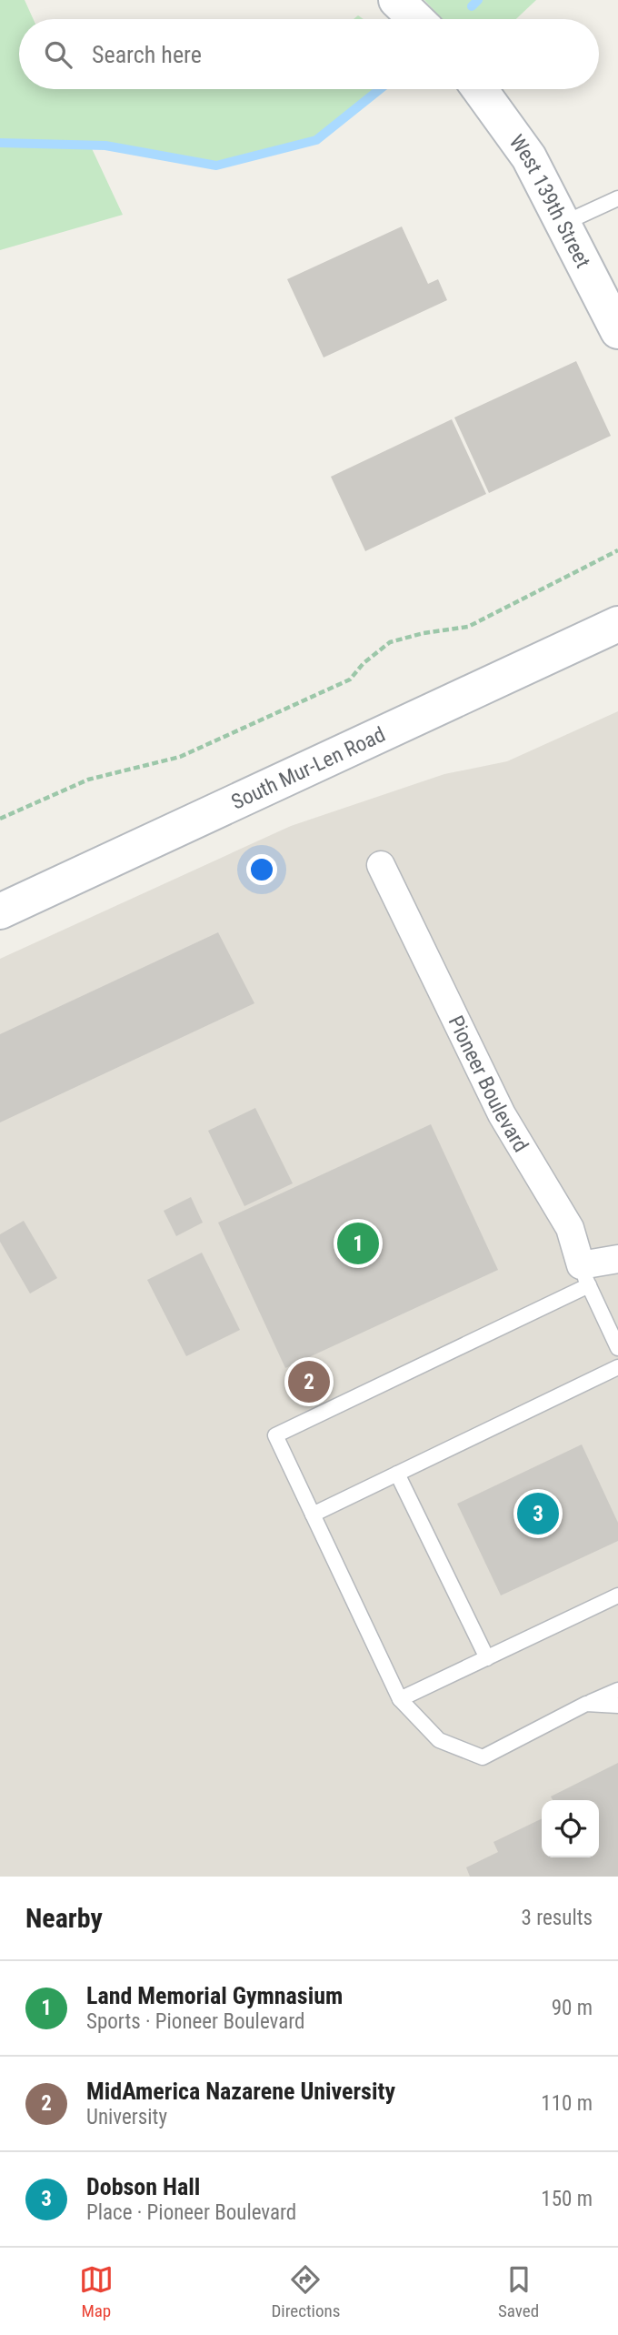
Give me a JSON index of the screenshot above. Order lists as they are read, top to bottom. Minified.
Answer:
{"streets":{"main road":["West 139th Street","South Mur-Len Road"],"street":["Pioneer Boulevard"]},"page":{"search":"Search here","pins":["1","2","3"],"heading":["Nearby","3 results"],"list":[{"mark":"1","name":"Land Memorial Gymnasium","note":"Sports · Pioneer Boulevard","value":"90 m"},{"mark":"2","name":"MidAmerica Nazarene University","note":"University","value":"110 m"},{"mark":"3","name":"Dobson Hall","note":"Place · Pioneer Boulevard","value":"150 m"}],"nav":["Map","Directions","Saved"]}}
